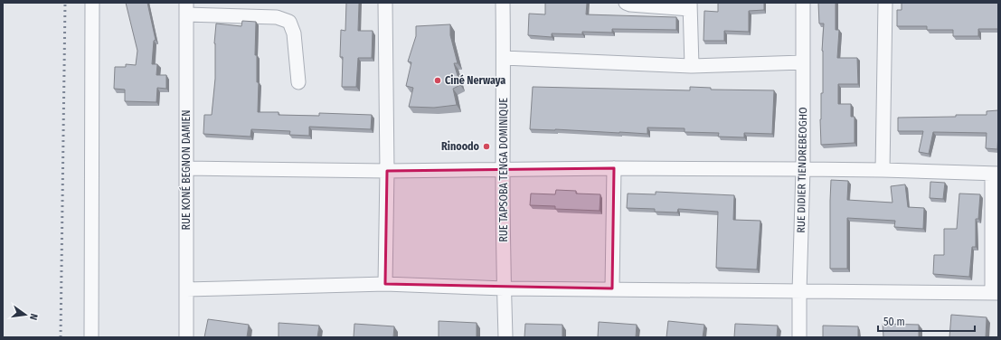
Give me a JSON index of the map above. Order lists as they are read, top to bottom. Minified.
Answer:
{"streets":{"street":["RUE KONÉ BEGNON DAMIEN","RUE TAPSOBA TENGA DOMINIQUE","RUE DIDIER TIENDREBEOGHO"]},"places":["Ciné Nerwaya","Rinoodo"],"scale_bar":"50 m","north":"right"}
